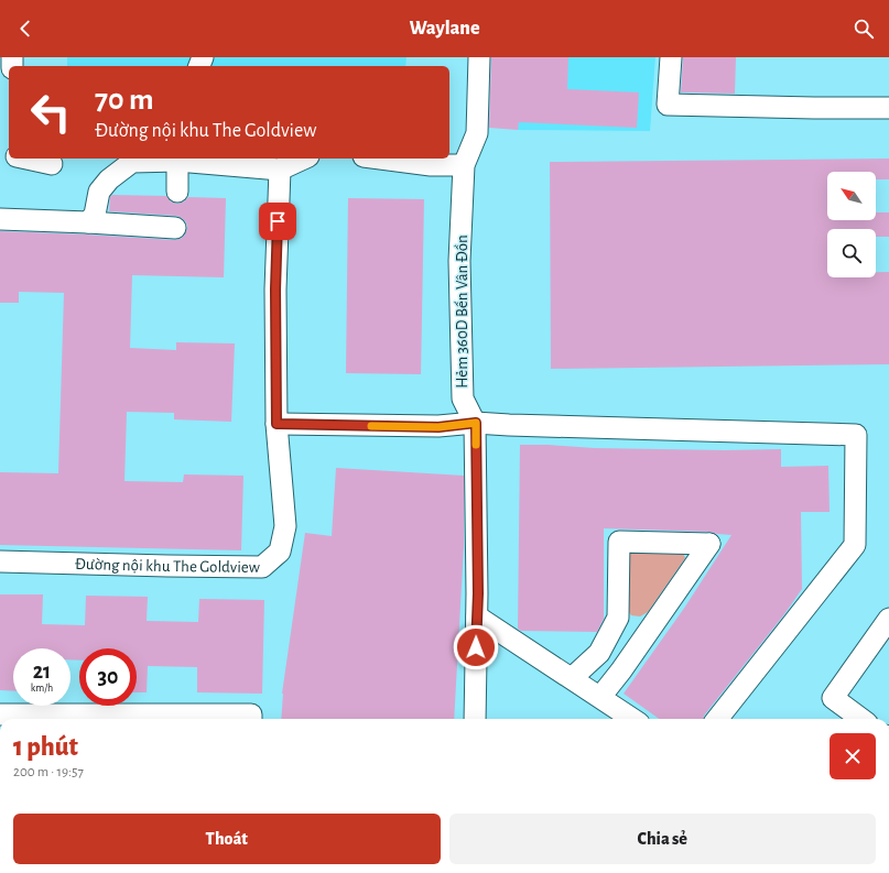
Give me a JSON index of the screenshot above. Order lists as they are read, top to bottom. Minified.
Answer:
{"streets":{"street":["Hẻm 360D Bến Vân Đồn","Đường nội khu The Goldview"]},"north":"top left","page":{"header":"Waylane","turn":["70 m","Đường nội khu The Goldview"],"speed":"21 km/h","limit":"30","heading":["1 phút","200 m · 19:57"],"buttons":["Thoát","Chia sẻ"]}}
